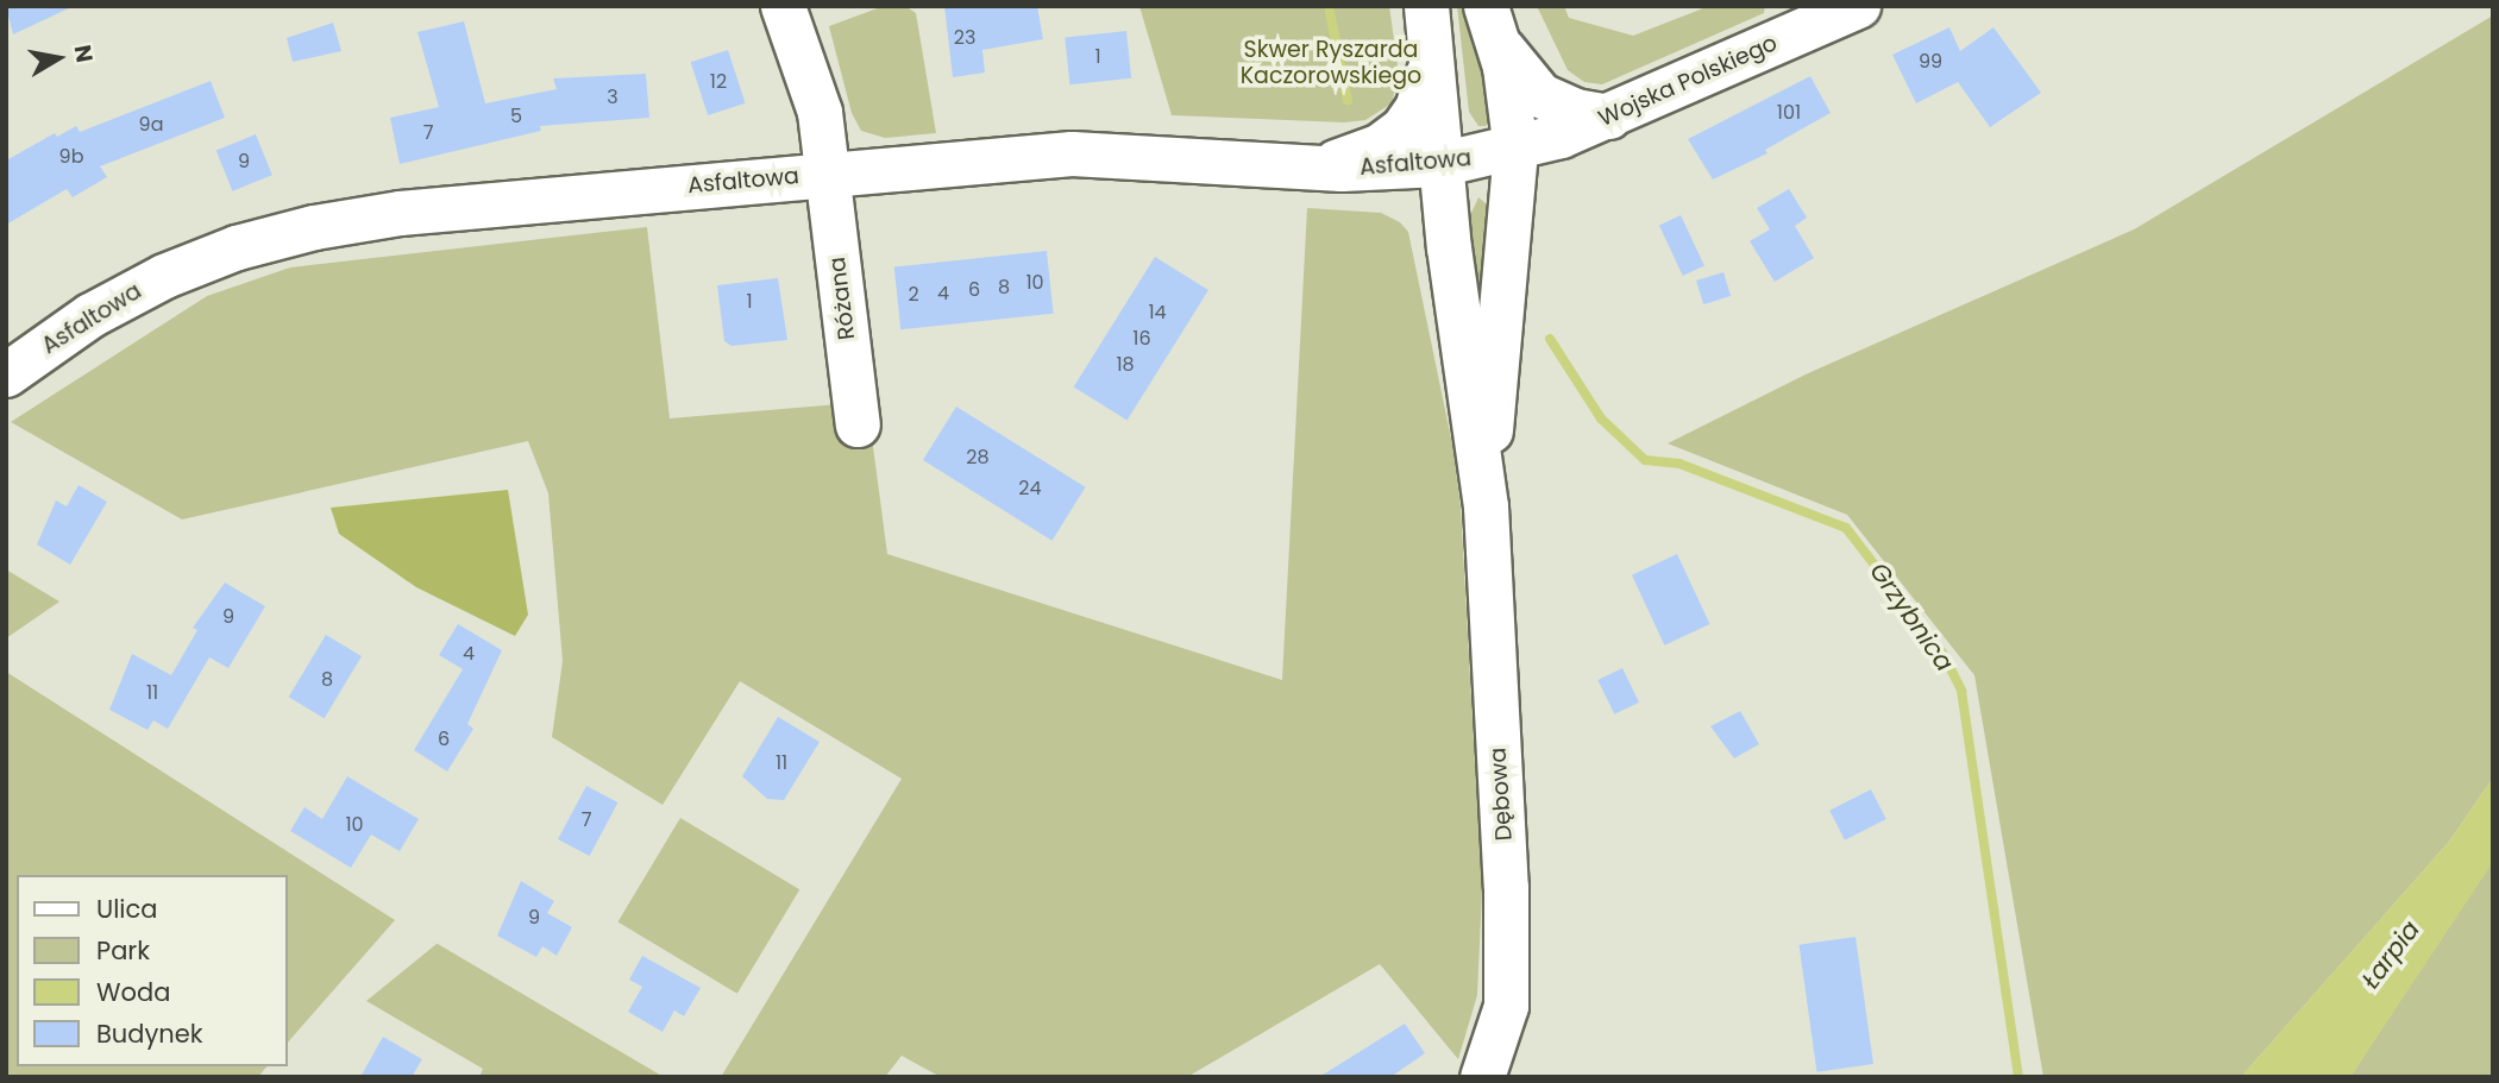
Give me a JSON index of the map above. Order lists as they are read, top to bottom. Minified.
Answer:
{"streets":{"street":["Wojska Polskiego","Asfaltowa","Różana","Dębowa"]},"crossings":[["Wojska Polskiego","Asfaltowa"],["Wojska Polskiego","Dębowa"],["Asfaltowa","Różana"],["Asfaltowa","Dębowa"]],"water":["Grzybnica","Łarpia"],"parks":["Skwer Ryszarda Kaczorowskiego"],"house_numbers":["23","1","99","12","3","101","5","9a","7","9b","9","10","8","6","4","2","1","14","16","18","28","24","9","4","8","11","6","11","7","10","9"],"legend":["Ulica","Park","Woda","Budynek"],"north":"right"}
